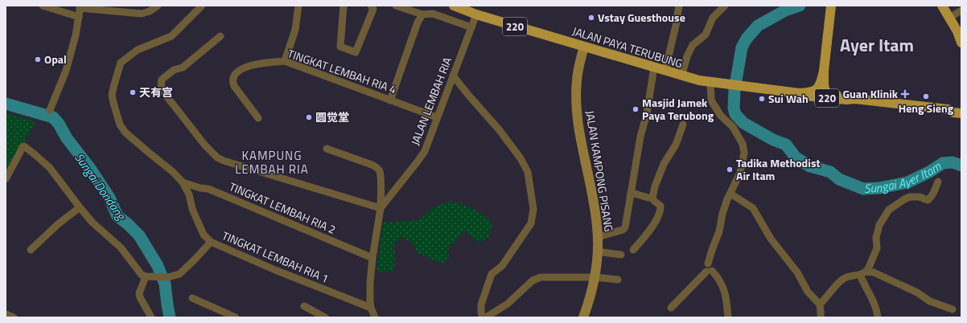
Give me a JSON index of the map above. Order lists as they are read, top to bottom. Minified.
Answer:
{"streets":{"main road":["220","JALAN PAYA TERUBUNG","JALAN KAMPONG PISANG"],"street":["TINGKAT LEMBAH RIA 4","JALAN LEMBAH RIA","TINGKAT LEMBAH RIA 2","TINGKAT LEMBAH RIA 1"]},"crossings":[["220","JALAN PAYA TERUBUNG"],["JALAN PAYA TERUBUNG","JALAN LEMBAH RIA"],["JALAN PAYA TERUBUNG","JALAN KAMPONG PISANG"],["TINGKAT LEMBAH RIA 4","JALAN LEMBAH RIA"],["JALAN LEMBAH RIA","TINGKAT LEMBAH RIA 2"],["JALAN LEMBAH RIA","TINGKAT LEMBAH RIA 1"],["TINGKAT LEMBAH RIA 2","TINGKAT LEMBAH RIA 1"]],"districts":["Ayer Itam","KAMPUNG LEMBAH RIA"],"water":["Sungai Ayer Itam","Sungai Dondang"],"places":{"other":["Vstay Guesthouse","Opal","天有宫","Heng Sieng","Sui Wah","Masjid Jamek Paya Terubong","圆觉堂","Tadika Methodist Air Itam"],"health":["Guan Klinik"]}}
